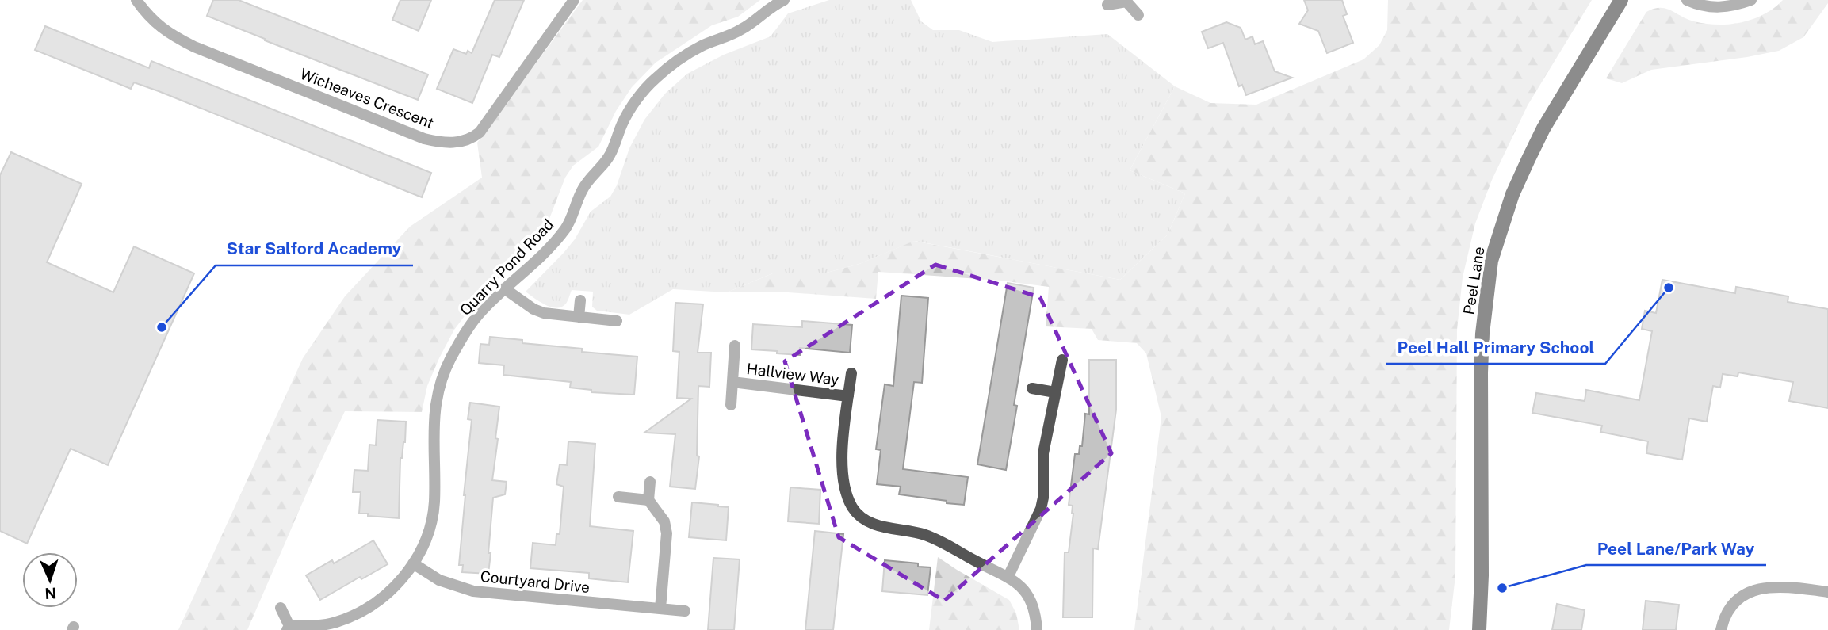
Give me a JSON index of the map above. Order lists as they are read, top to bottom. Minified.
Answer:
{"streets":{"main road":["Peel Lane"],"street":["Wicheaves Crescent","Quarry Pond Road","Hallview Way","Courtyard Drive"]},"crossings":[["Quarry Pond Road","Courtyard Drive"]],"places":["Peel Hall Primary School","Star Salford Academy","Peel Lane/Park Way"],"north":"bottom"}
